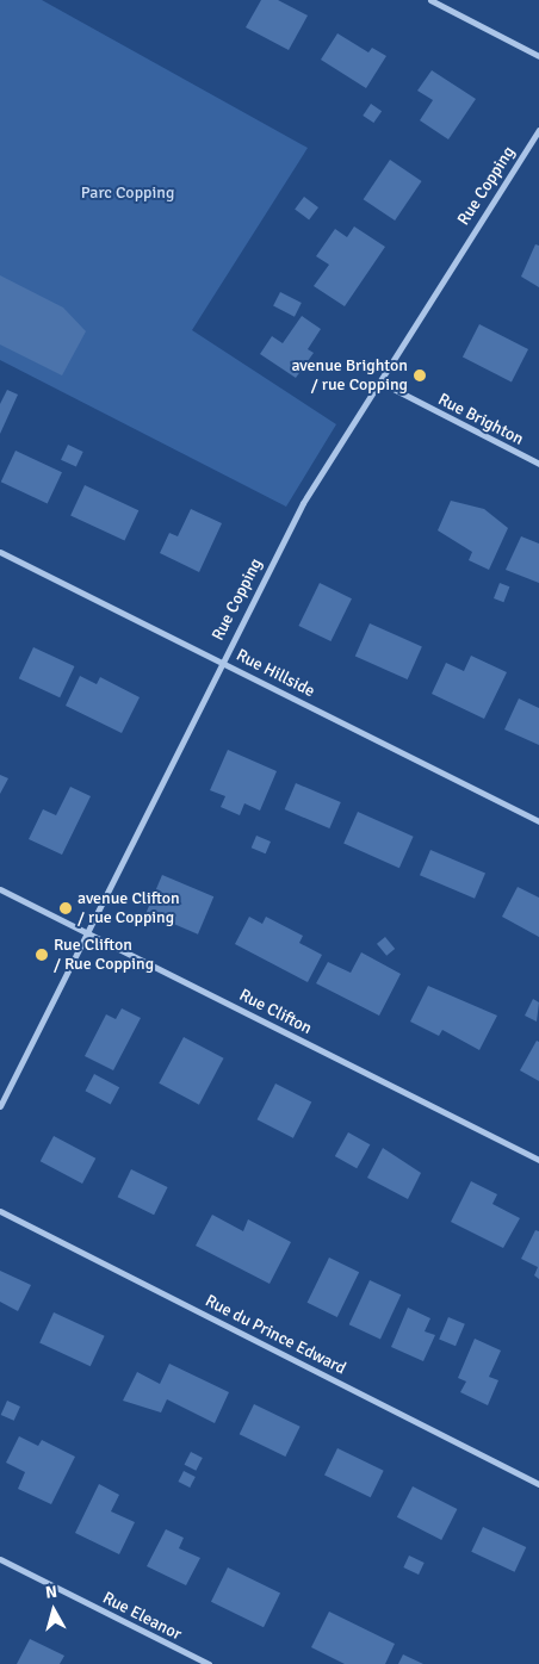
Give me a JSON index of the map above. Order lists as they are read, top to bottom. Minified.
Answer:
{"streets":{"street":["Rue Copping","Rue Brighton","Rue Hillside","Rue Clifton","Rue du Prince Edward","Rue Eleanor"]},"crossings":[["Rue Copping","Rue Brighton"],["Rue Copping","Rue Hillside"],["Rue Copping","Rue Clifton"]],"parks":["Parc Copping"],"places":["avenue Brighton / rue Copping","avenue Clifton / rue Copping","Rue Clifton / Rue Copping"],"north":"top"}
